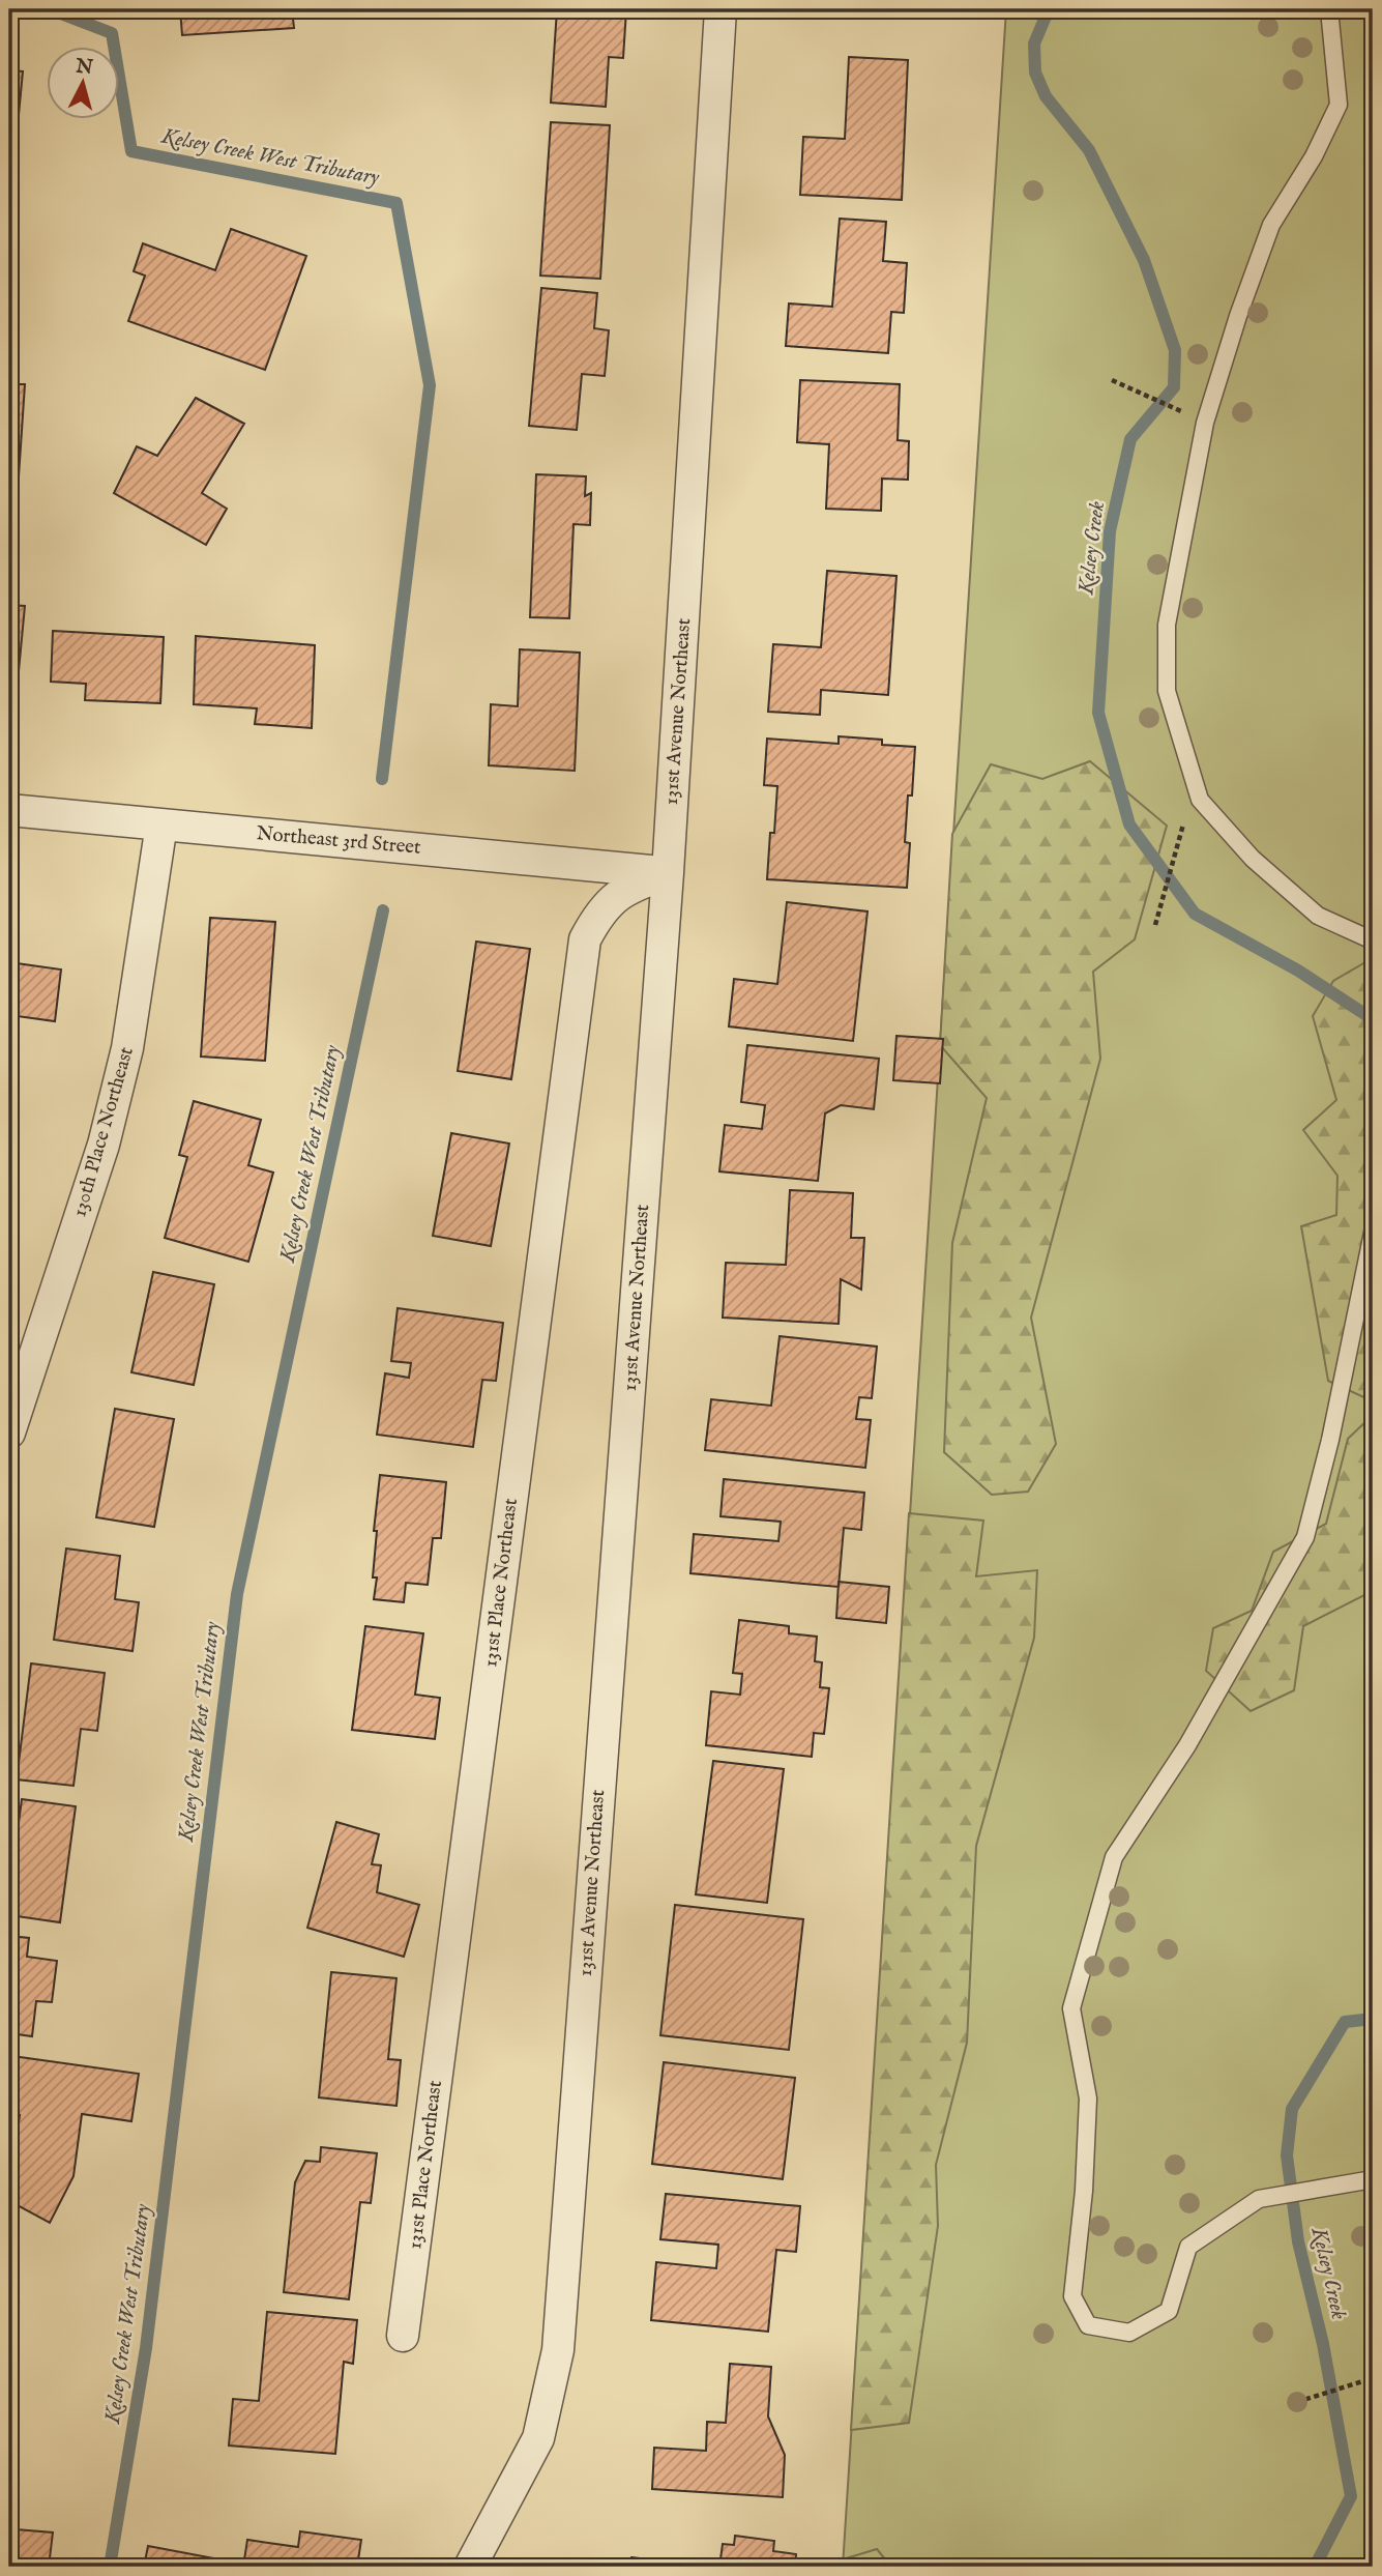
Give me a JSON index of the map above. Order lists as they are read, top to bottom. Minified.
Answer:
{"streets":{"street":["131st Avenue Northeast","Northeast 3rd Street","130th Place Northeast","131st Place Northeast"]},"crossings":[["131st Avenue Northeast","Northeast 3rd Street"],["131st Avenue Northeast","131st Place Northeast"],["Northeast 3rd Street","130th Place Northeast"],["Northeast 3rd Street","131st Place Northeast"]],"water":["Kelsey Creek West Tributary","Kelsey Creek"],"north":"top"}
